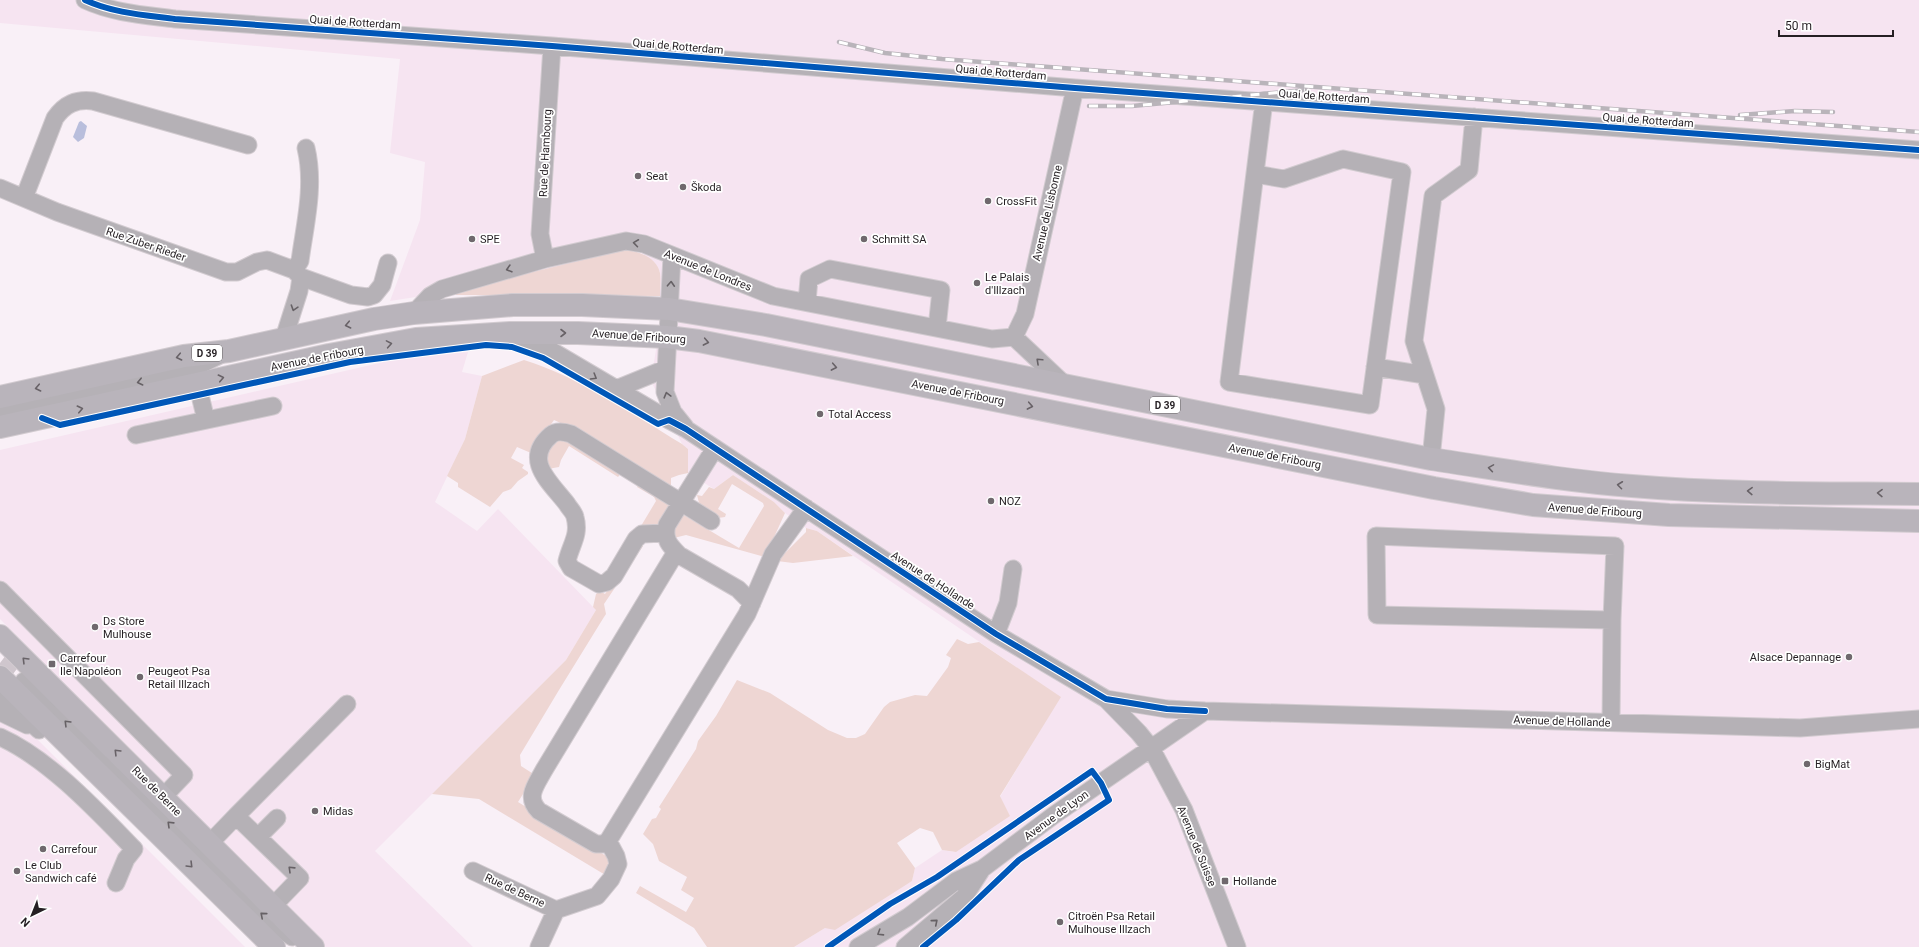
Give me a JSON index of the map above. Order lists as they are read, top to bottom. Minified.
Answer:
{"streets":{"main road":["Avenue de Fribourg","D 39","Rue de Berne"],"street":["Quai de Rotterdam","Rue de Hambourg","Avenue de Lisbonne","Rue Zuber Rieder","Avenue de Londres","Avenue de Hollande","Avenue de Lyon","Avenue de Suisse"]},"crossings":[["Quai de Rotterdam","Rue de Hambourg"],["Quai de Rotterdam","Avenue de Lisbonne"],["Rue de Hambourg","Avenue de Londres"],["Avenue de Lisbonne","Avenue de Londres"],["Avenue de Londres","D 39"],["Avenue de Londres","Avenue de Hollande"],["Avenue de Fribourg","Avenue de Hollande"],["D 39","Avenue de Hollande"],["Avenue de Hollande","Avenue de Lyon"],["Avenue de Hollande","Avenue de Suisse"],["Avenue de Lyon","Avenue de Suisse"]],"one_way":["Avenue de Londres"],"places":{"other":["Seat","Škoda","CrossFit","SPE","Schmitt SA","Le Palais d'Illzach","Total Access","NOZ","Ds Store Mulhouse","Alsace Depannage","Peugeot Psa Retail Illzach","BigMat","Midas","Carrefour","Le Club Sandwich café","Citroën Psa Retail Mulhouse Illzach"],"transit":["Carrefour Ile Napoléon","Hollande"]},"scale_bar":"50 m","north":"bottom left"}
